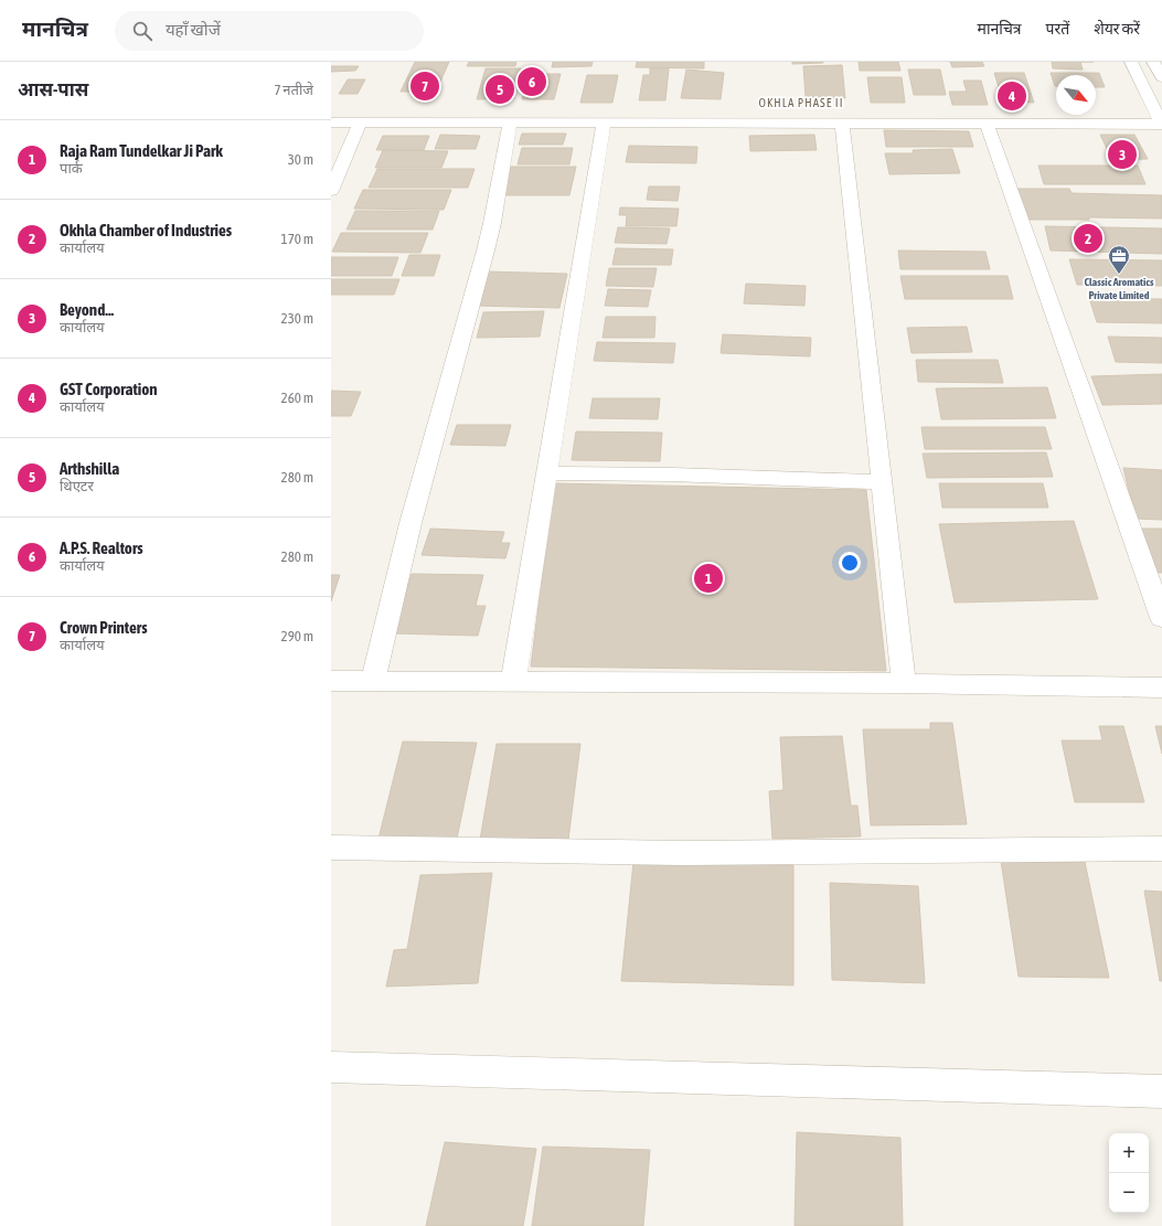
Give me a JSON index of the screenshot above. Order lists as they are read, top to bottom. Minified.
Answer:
{"districts":["OKHLA PHASE II"],"places":{"office":["Classic Aromatics Private Limited"]},"north":"bottom right","page":{"header":"मानचित्र","search":"यहाँ खोजें","nav":["मानचित्र","परतें","शेयर करें"],"heading":["आस-पास","7 नतीजे"],"pins":["6","7","5","4","3","2","1"],"list":[{"mark":"1","name":"Raja Ram Tundelkar Ji Park","note":"पार्क","value":"30 m"},{"mark":"2","name":"Okhla Chamber of Industries","note":"कार्यालय","value":"170 m"},{"mark":"3","name":"Beyond...","note":"कार्यालय","value":"230 m"},{"mark":"4","name":"GST Corporation","note":"कार्यालय","value":"260 m"},{"mark":"5","name":"Arthshilla","note":"थिएटर","value":"280 m"},{"mark":"6","name":"A.P.S. Realtors","note":"कार्यालय","value":"280 m"},{"mark":"7","name":"Crown Printers","note":"कार्यालय","value":"290 m"}],"map_buttons":["+","−"]}}
